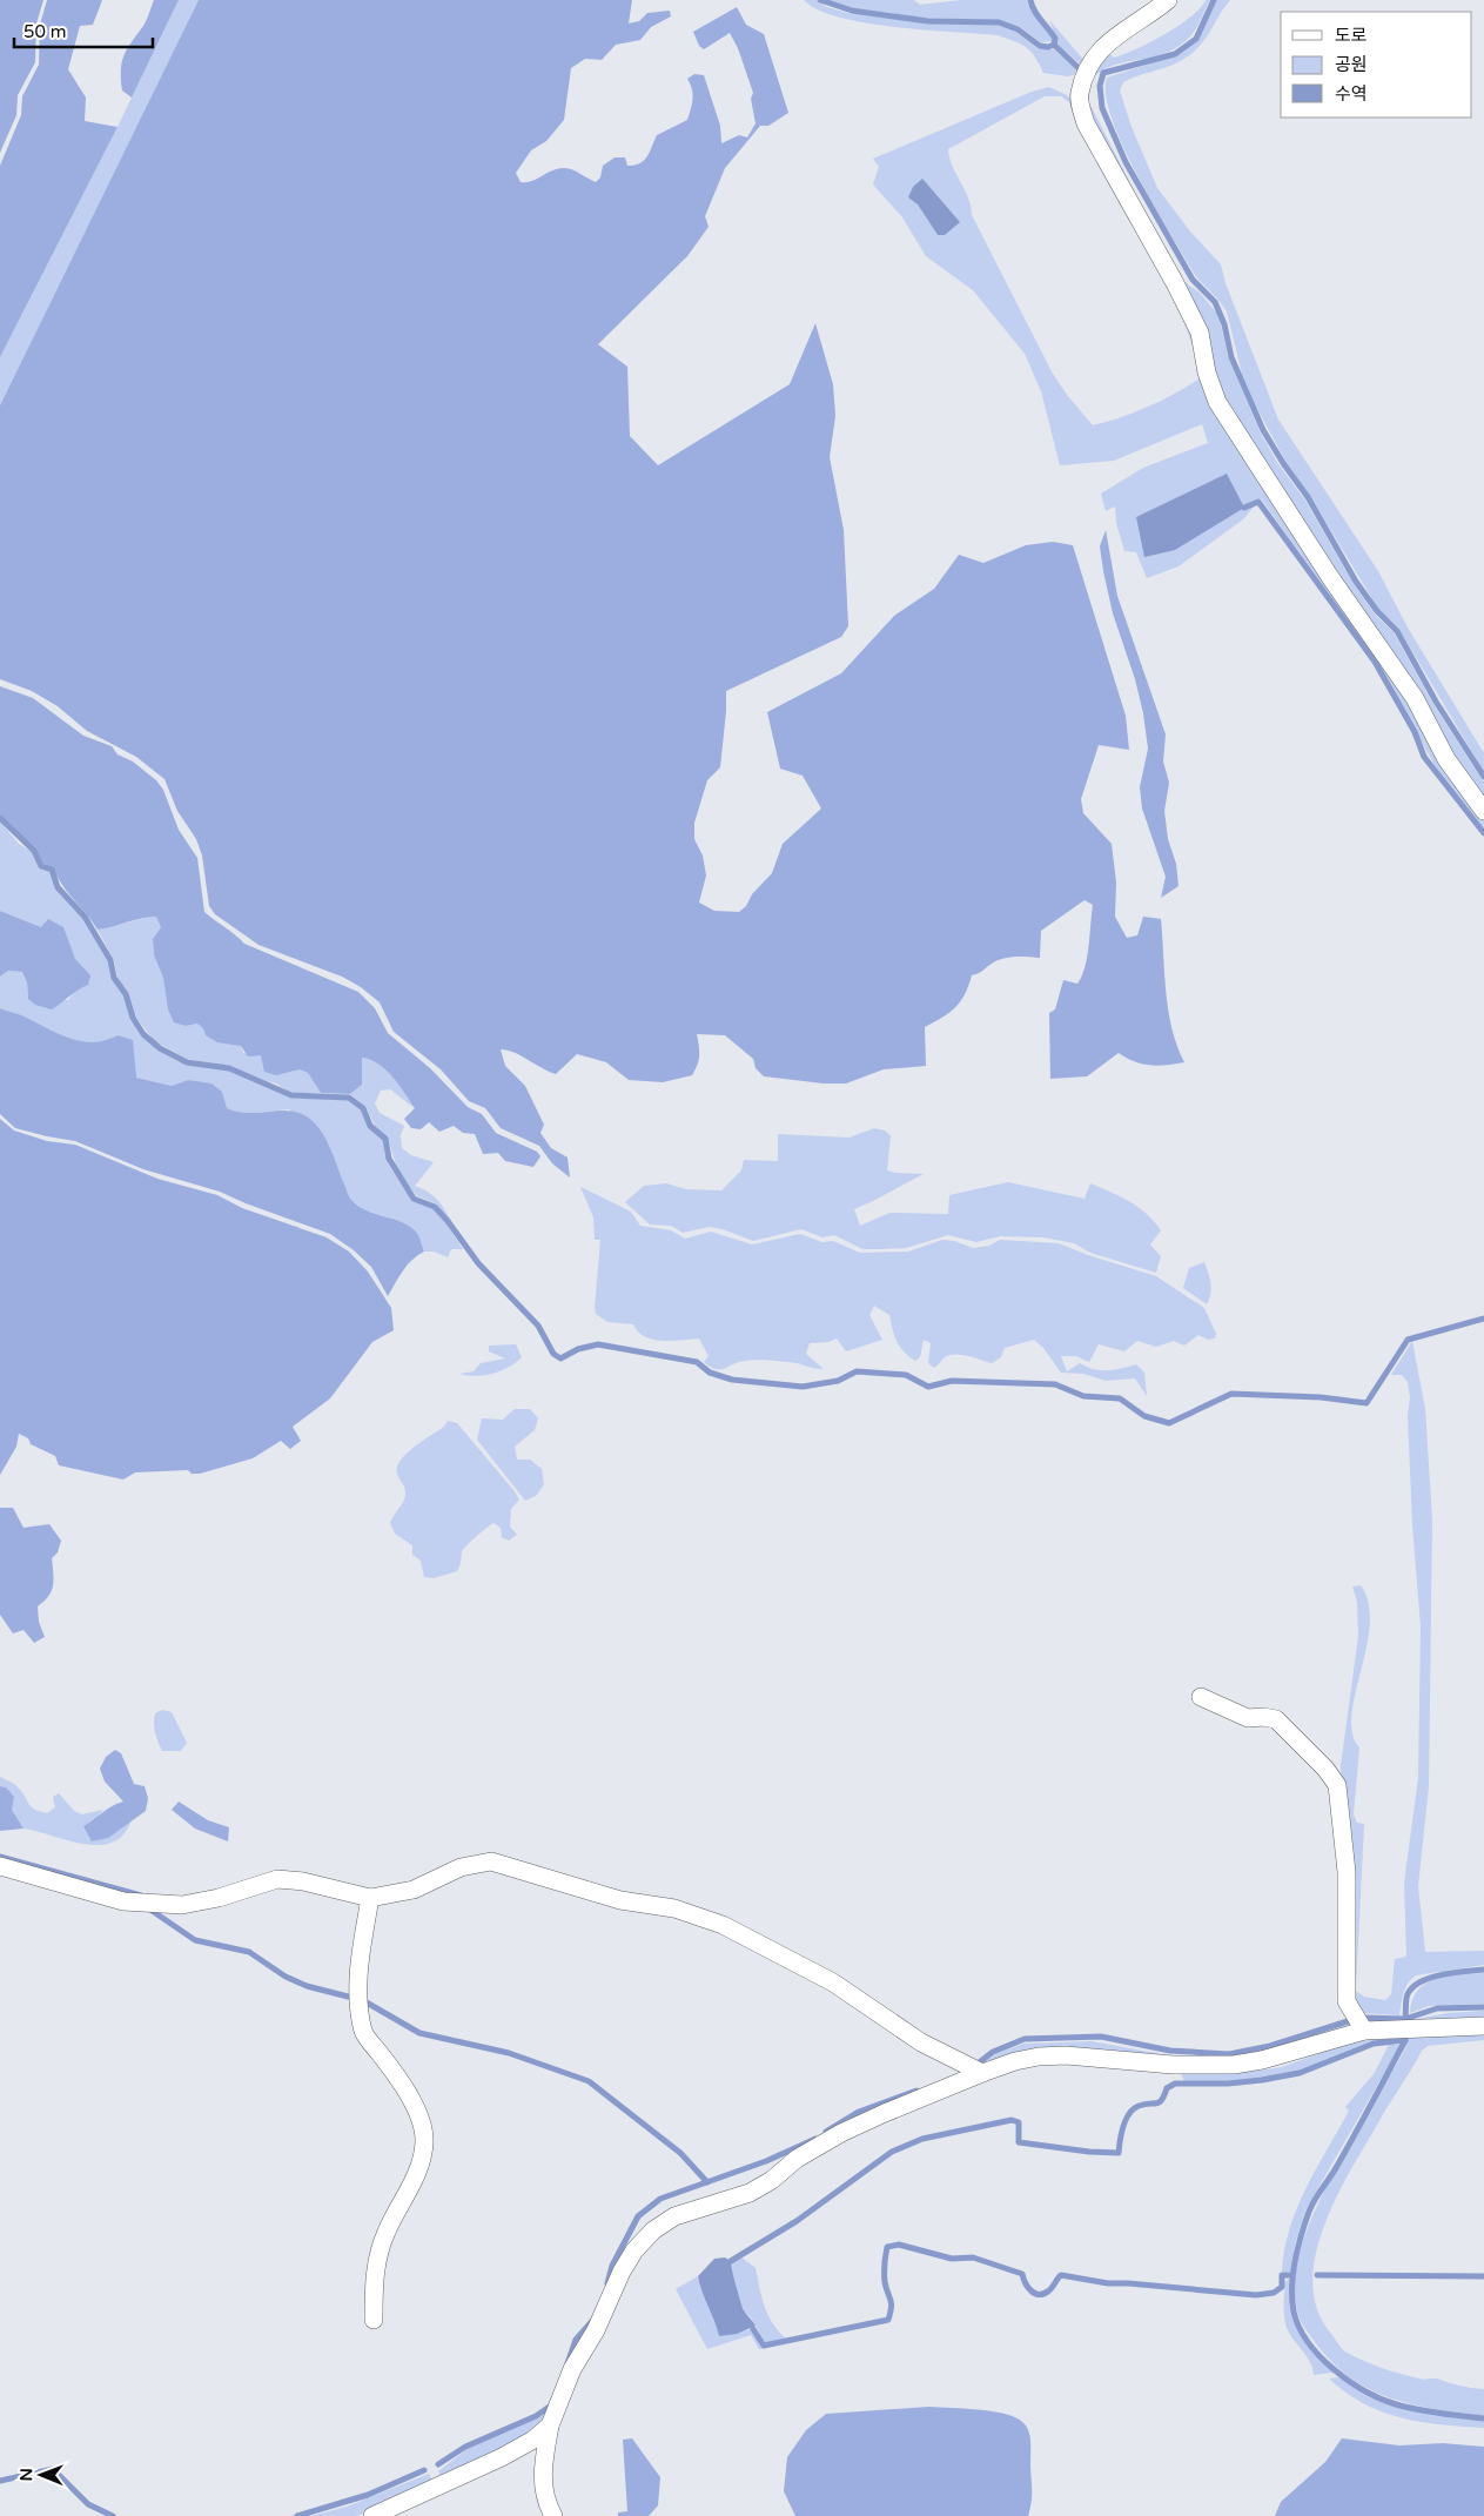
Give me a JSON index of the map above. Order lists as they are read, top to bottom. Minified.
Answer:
{"legend":["도로","공원","수역"],"scale_bar":"50 m","north":"left"}
